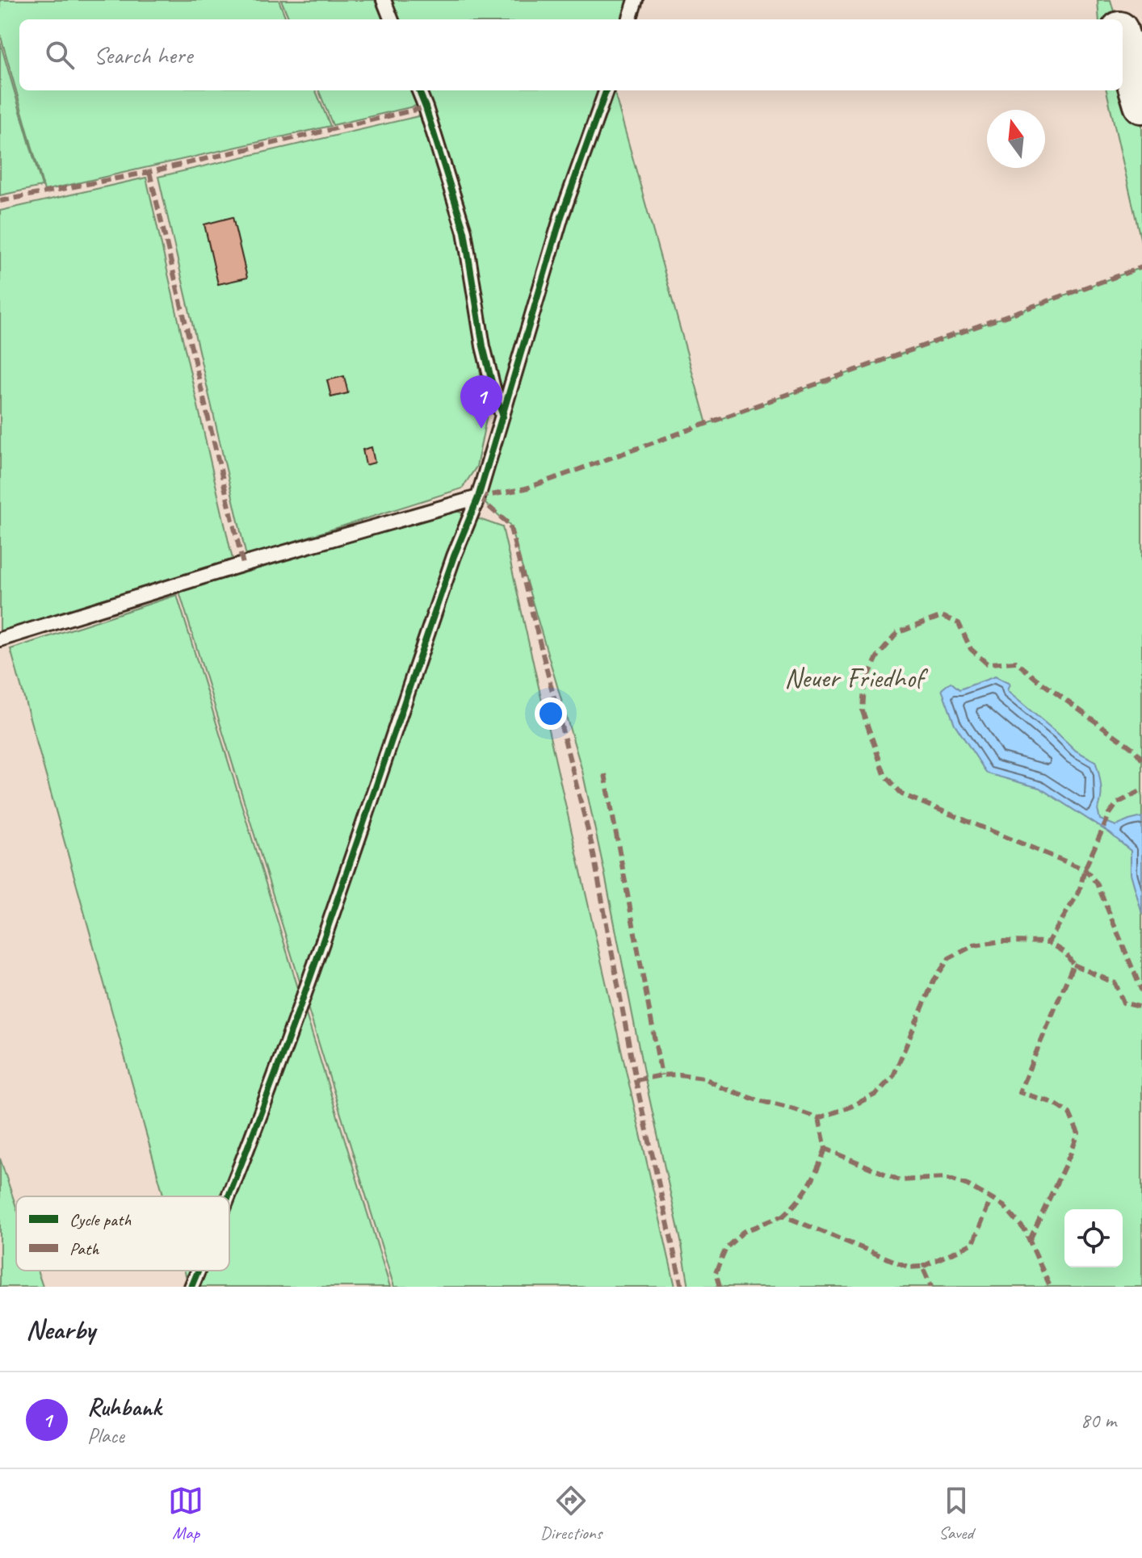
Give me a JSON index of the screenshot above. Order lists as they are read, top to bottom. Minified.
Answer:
{"parks":["Neuer Friedhof"],"legend":["Cycle path","Path"],"north":"top","page":{"search":"Search here","pins":"1","heading":"Nearby","list":[{"mark":"1","name":"Ruhbank","note":"Place","value":"80 m"}],"nav":["Map","Directions","Saved"]}}
